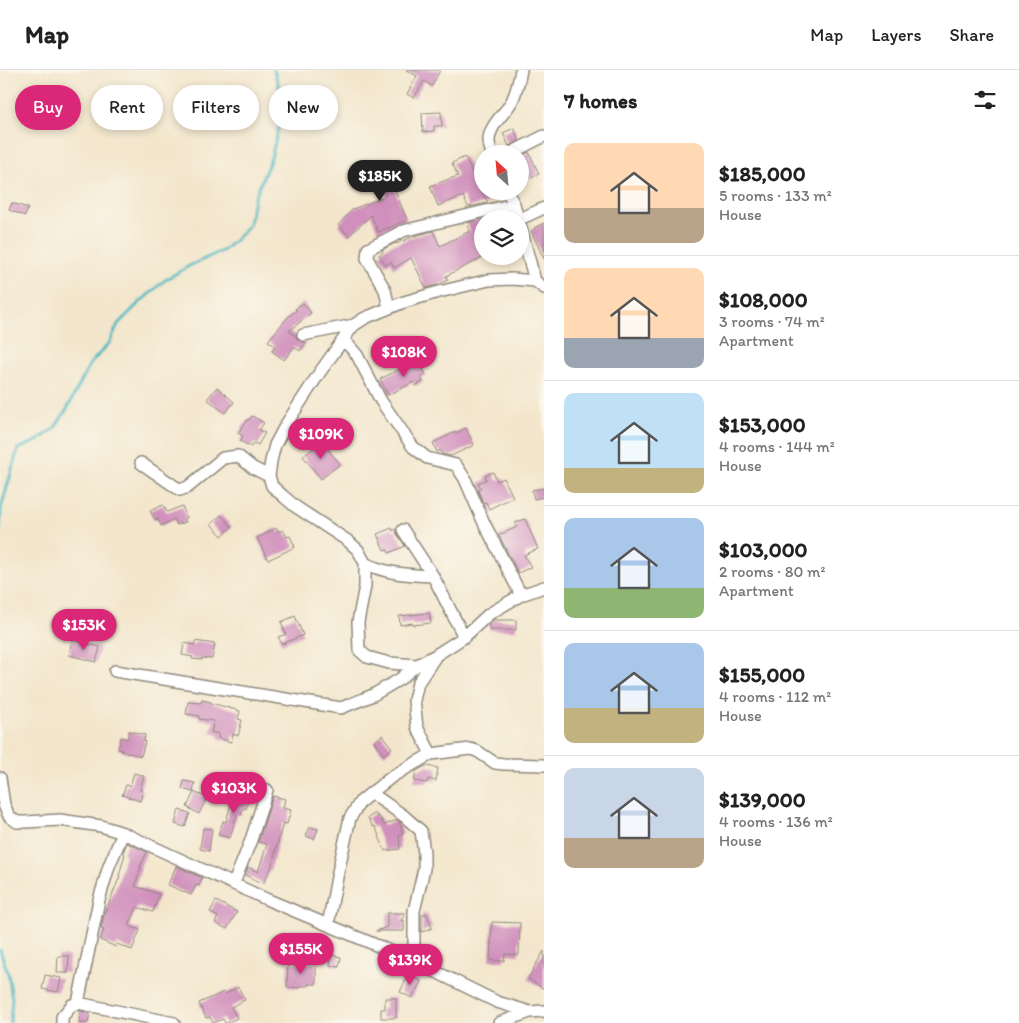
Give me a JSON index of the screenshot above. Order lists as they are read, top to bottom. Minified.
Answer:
{"north":"top left","page":{"header":"Map","nav":["Map","Layers","Share"],"heading":"7 homes","chip":["Buy","Rent","Filters","New"],"list":[{"name":"$185,000","note":"5 rooms · 133 m² · House"},{"name":"$108,000","note":"3 rooms · 74 m² · Apartment"},{"name":"$153,000","note":"4 rooms · 144 m² · House"},{"name":"$103,000","note":"2 rooms · 80 m² · Apartment"},{"name":"$155,000","note":"4 rooms · 112 m² · House"},{"name":"$139,000","note":"4 rooms · 136 m² · House"}],"price":["$185K","$108K","$109K","$153K","$103K","$155K","$139K"]}}
